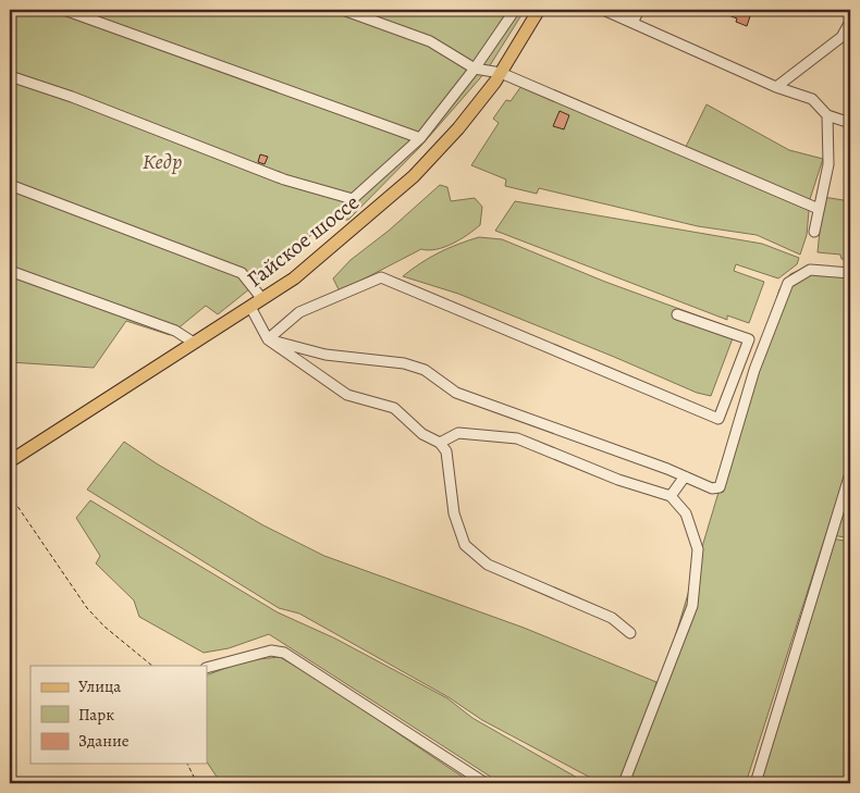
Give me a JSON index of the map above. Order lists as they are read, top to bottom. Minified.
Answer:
{"streets":{"main road":["Гайское шоссе"]},"parks":["Кедр"],"legend":["Улица","Парк","Здание"]}
